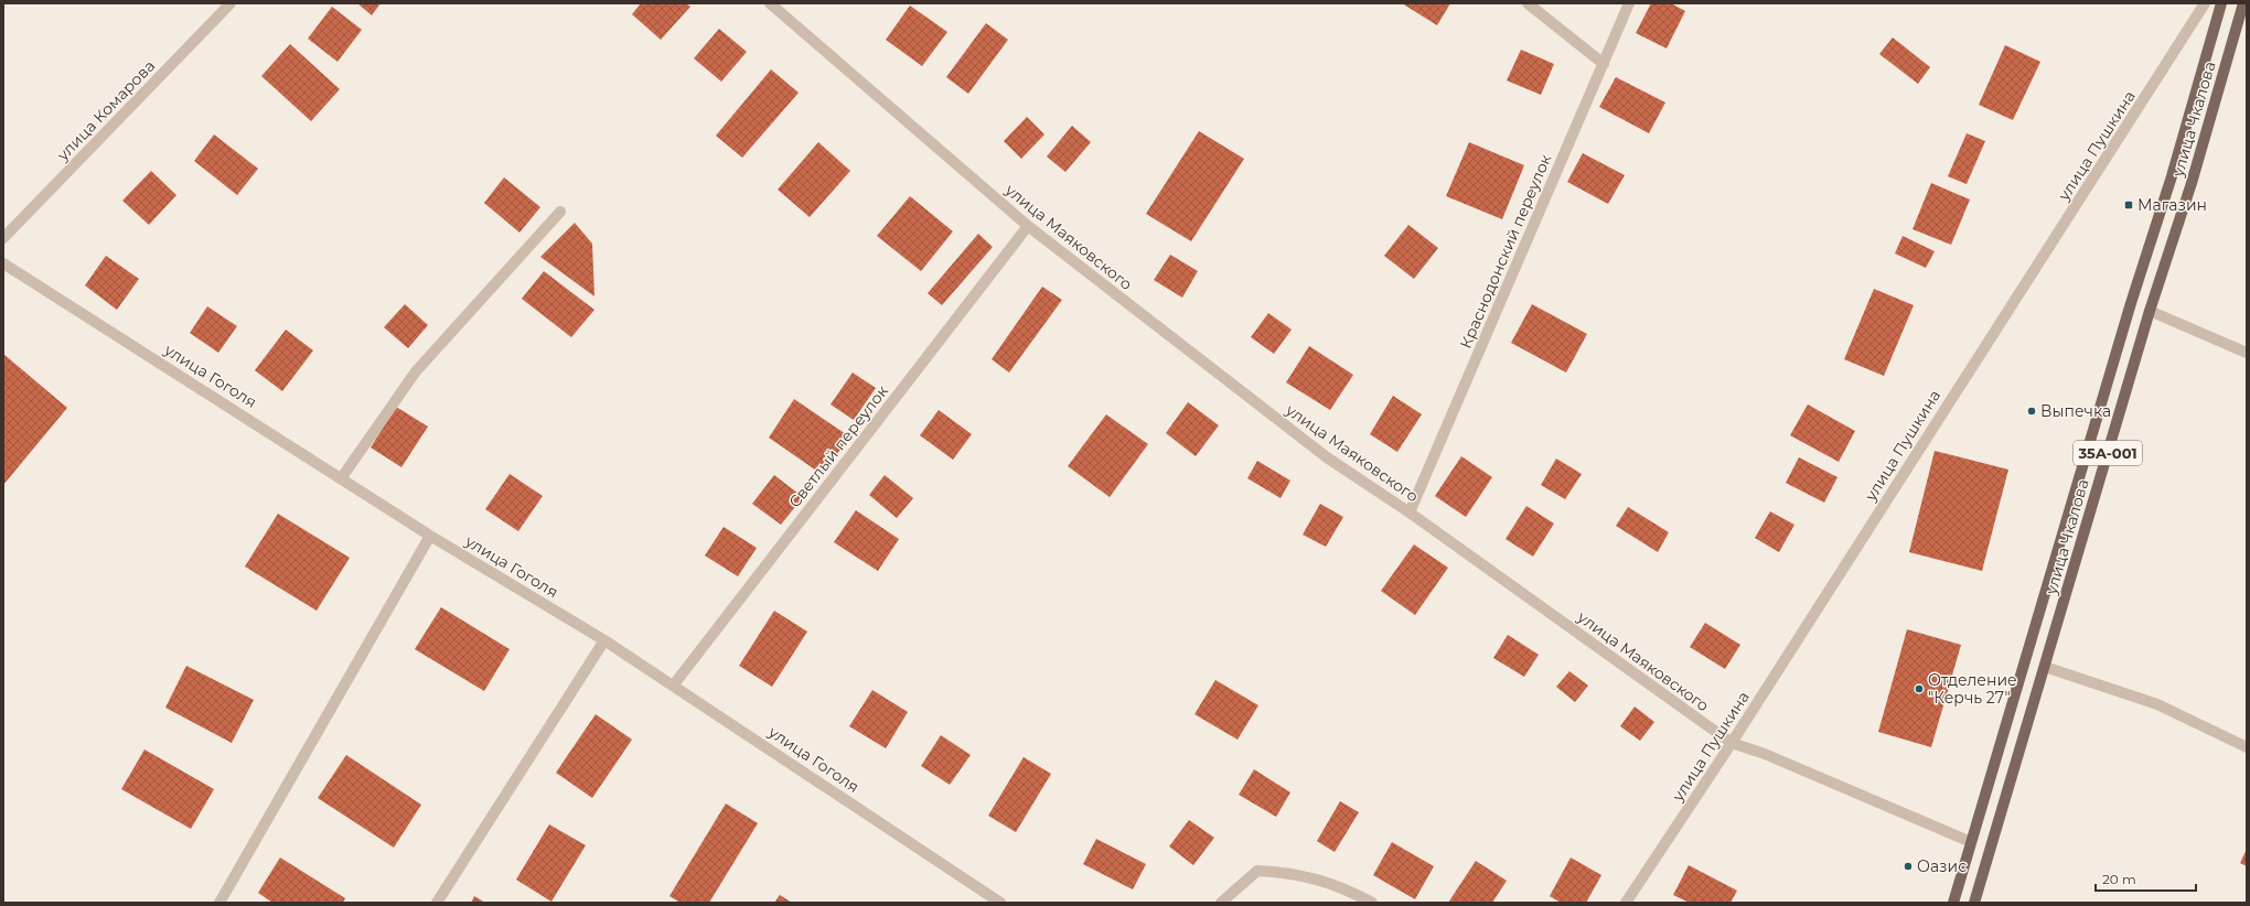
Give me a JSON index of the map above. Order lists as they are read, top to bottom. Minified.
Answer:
{"streets":{"main road":["улица Чкалова","35А-001"],"street":["улица Комарова","улица Пушкина","улица Маяковского","Краснодонский переулок","улица Гоголя","Светлый переулок"]},"crossings":[["улица Чкалова","улица Маяковского"],["улица Пушкина","улица Маяковского"],["улица Маяковского","Краснодонский переулок"],["улица Маяковского","Светлый переулок"],["улица Гоголя","Светлый переулок"]],"places":{"transit":["Магазин"],"other":["Выпечка","Отделение \"Керчь 27\"","Оазис"]},"scale_bar":"20 m"}
